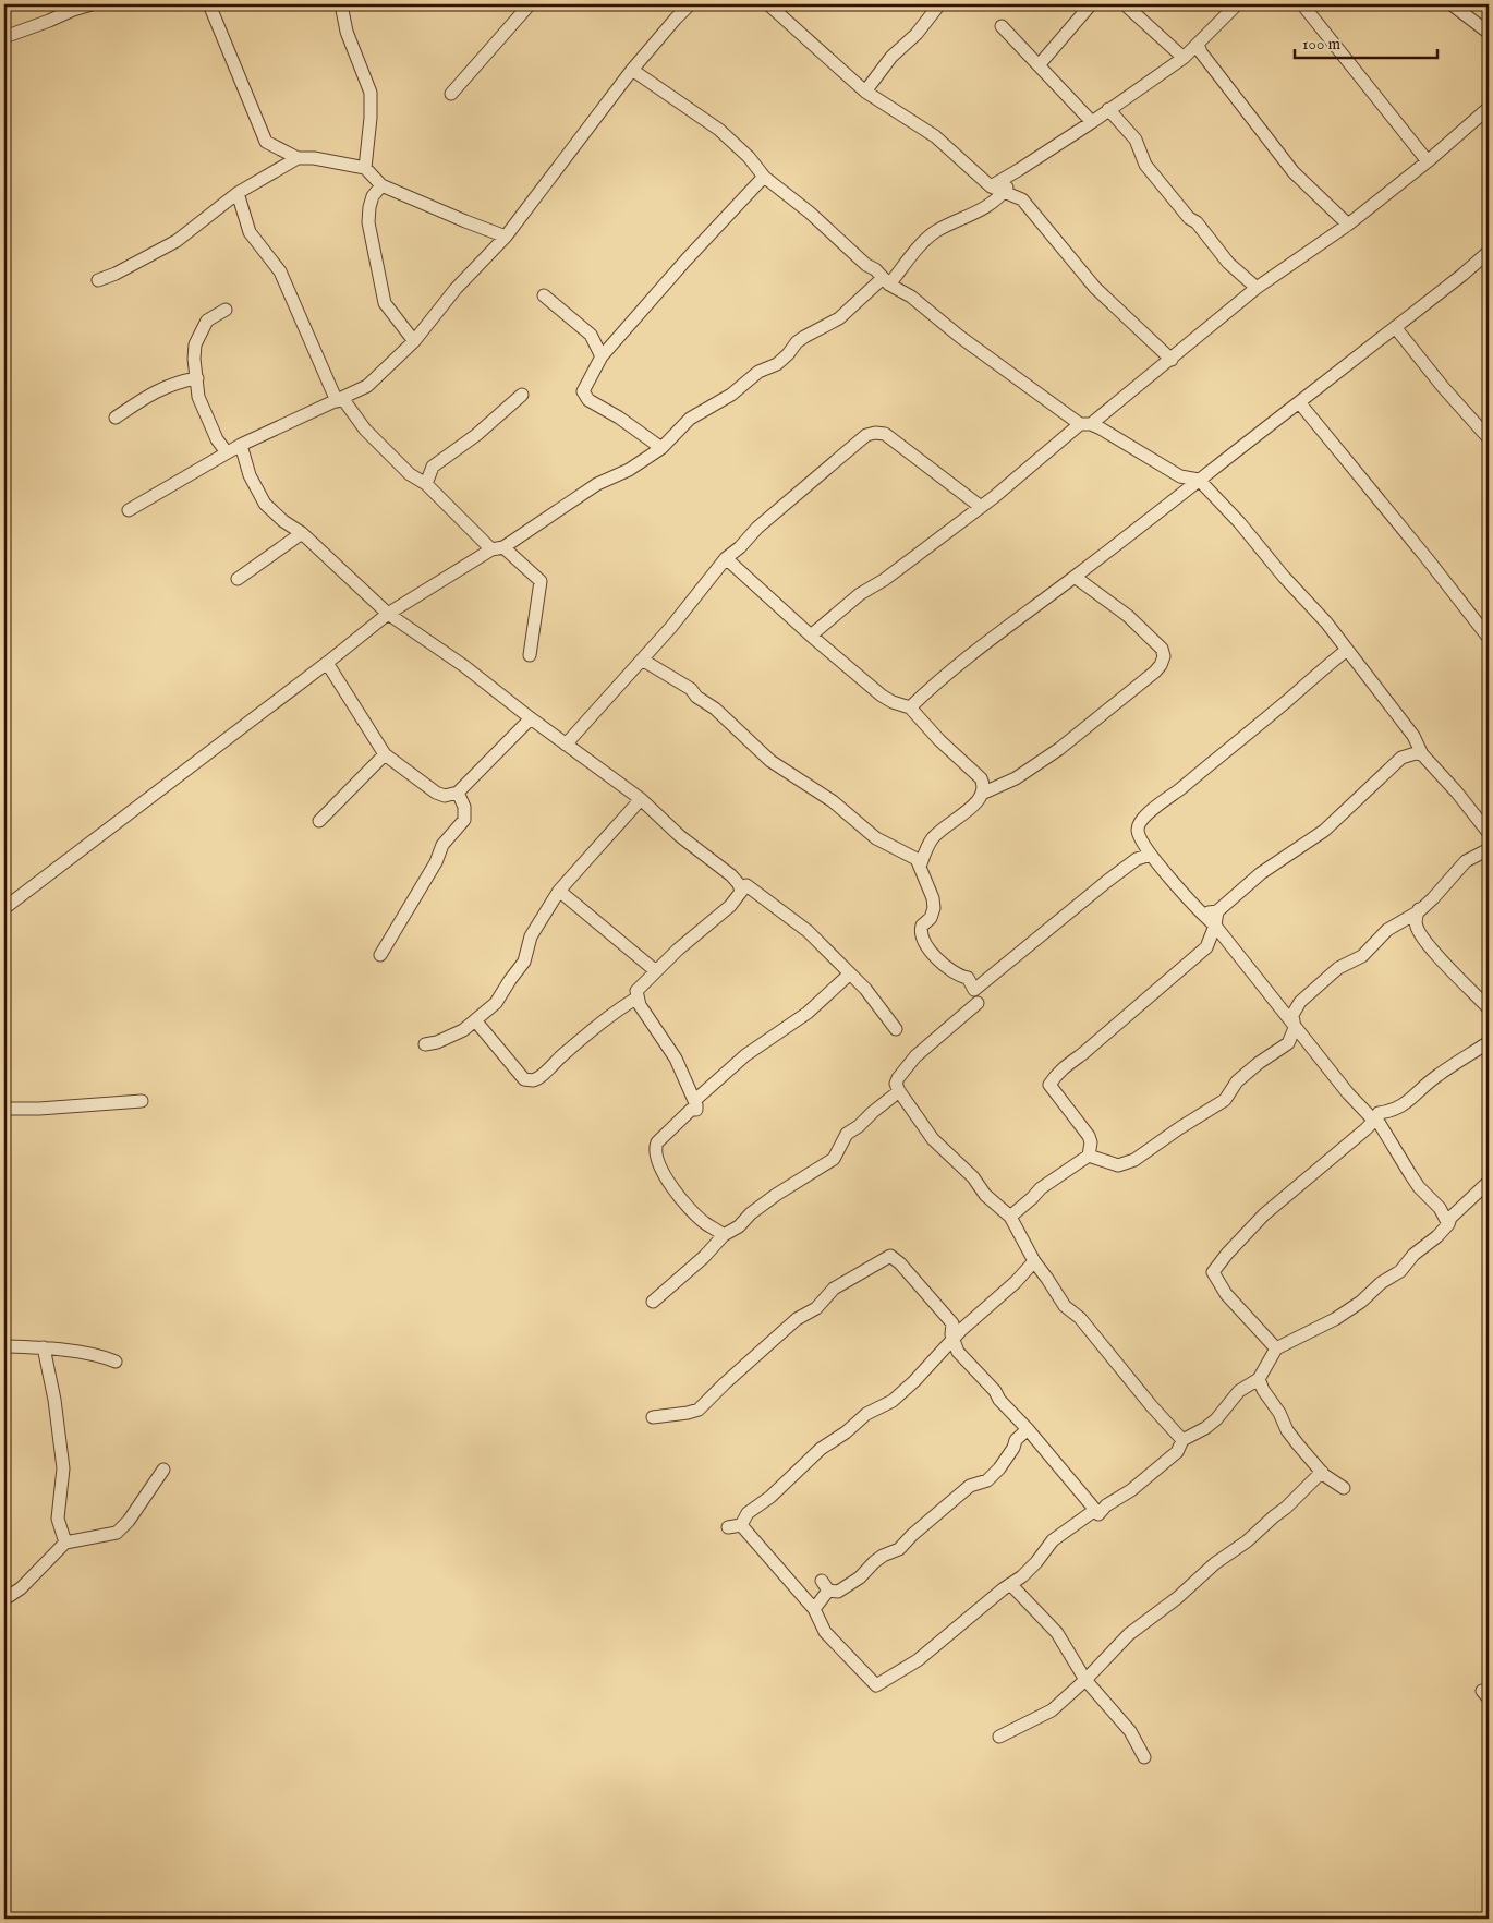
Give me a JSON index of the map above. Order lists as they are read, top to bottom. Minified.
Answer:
{"scale_bar":"100 m"}
